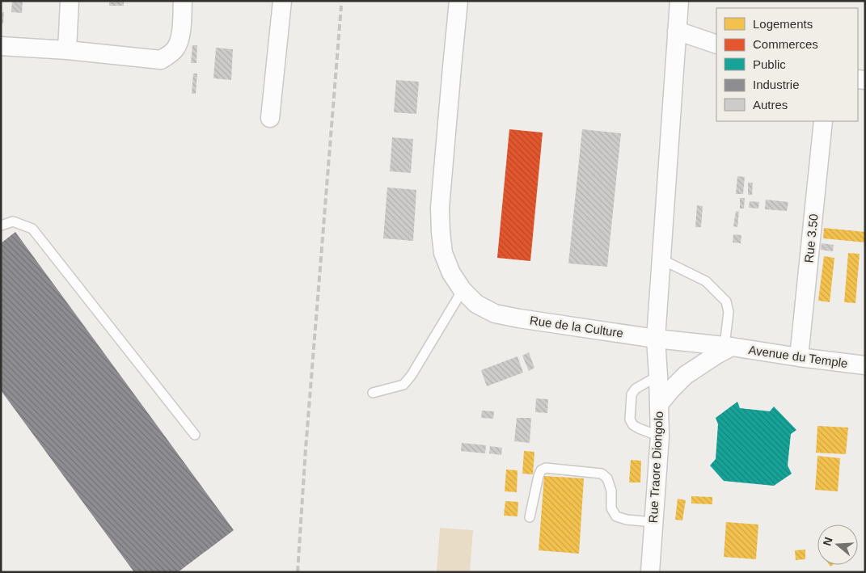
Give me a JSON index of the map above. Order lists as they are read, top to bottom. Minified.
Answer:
{"streets":{"street":["Rue 3.50","Rue de la Culture","Avenue du Temple","Rue Traore Diongolo"]},"crossings":[["Rue 3.50","Avenue du Temple"],["Rue de la Culture","Avenue du Temple"],["Rue de la Culture","Rue Traore Diongolo"],["Avenue du Temple","Rue Traore Diongolo"]],"legend":["Logements","Commerces","Public","Industrie","Autres"],"north":"left"}
